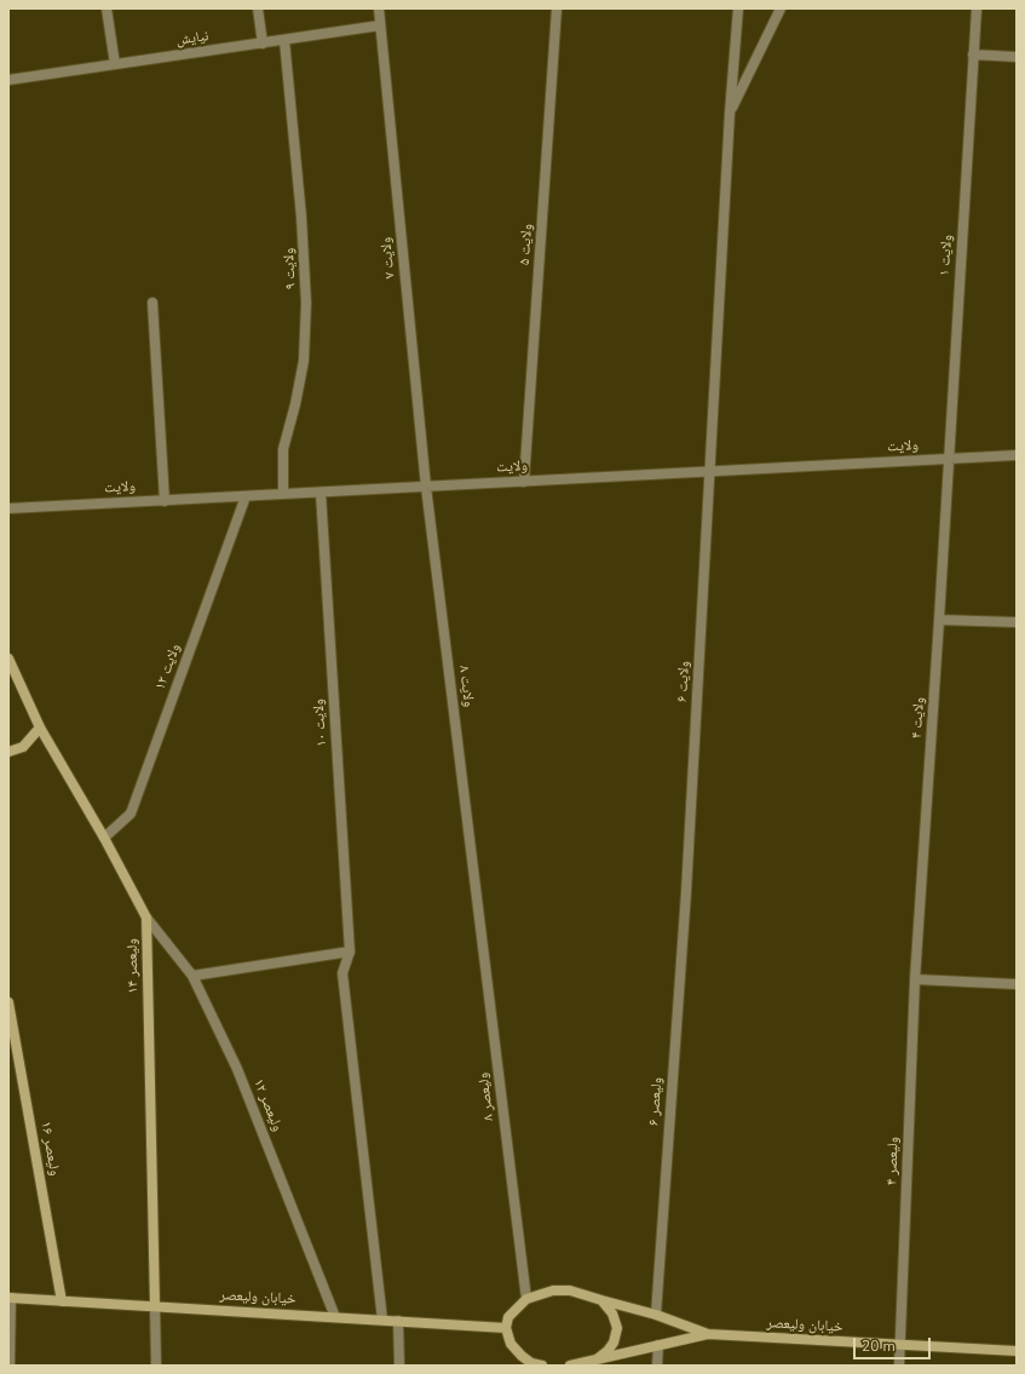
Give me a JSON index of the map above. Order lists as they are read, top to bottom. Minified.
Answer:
{"streets":{"street":["نیایش","ولایت ۵","ولایت ۱","ولایت ۷","ولایت ۹","ولایت","ولایت ۱۲","ولایت ۶","ولایت ۸","ولایت ۴","ولایت ۱۰","ولیعصر ۱۴","ولیعصر ۸","ولیعصر ۶","ولیعصر ۱۲","ولیعصر ۱۶","ولیعصر ۴","خیابان ولیعصر"]},"crossings":[["نیایش","ولایت ۷"],["نیایش","ولایت ۹"],["ولایت ۵","ولایت"],["ولایت ۱","ولایت"],["ولایت ۱","ولایت ۴"],["ولایت ۷","ولایت"],["ولایت ۷","ولایت ۸"],["ولایت ۹","ولایت"],["ولایت","ولایت ۱۲"],["ولایت","ولایت ۶"],["ولایت","ولایت ۸"],["ولایت","ولایت ۴"],["ولایت","ولایت ۱۰"],["ولایت ۱۲","ولیعصر ۱۴"],["ولایت ۶","ولیعصر ۶"],["ولایت ۸","ولیعصر ۸"],["ولایت ۴","ولیعصر ۴"],["ولیعصر ۱۴","ولیعصر ۱۲"],["ولیعصر ۱۴","خیابان ولیعصر"],["ولیعصر ۱۲","خیابان ولیعصر"],["ولیعصر ۱۶","خیابان ولیعصر"],["ولیعصر ۴","خیابان ولیعصر"]],"scale_bar":"20 m"}
